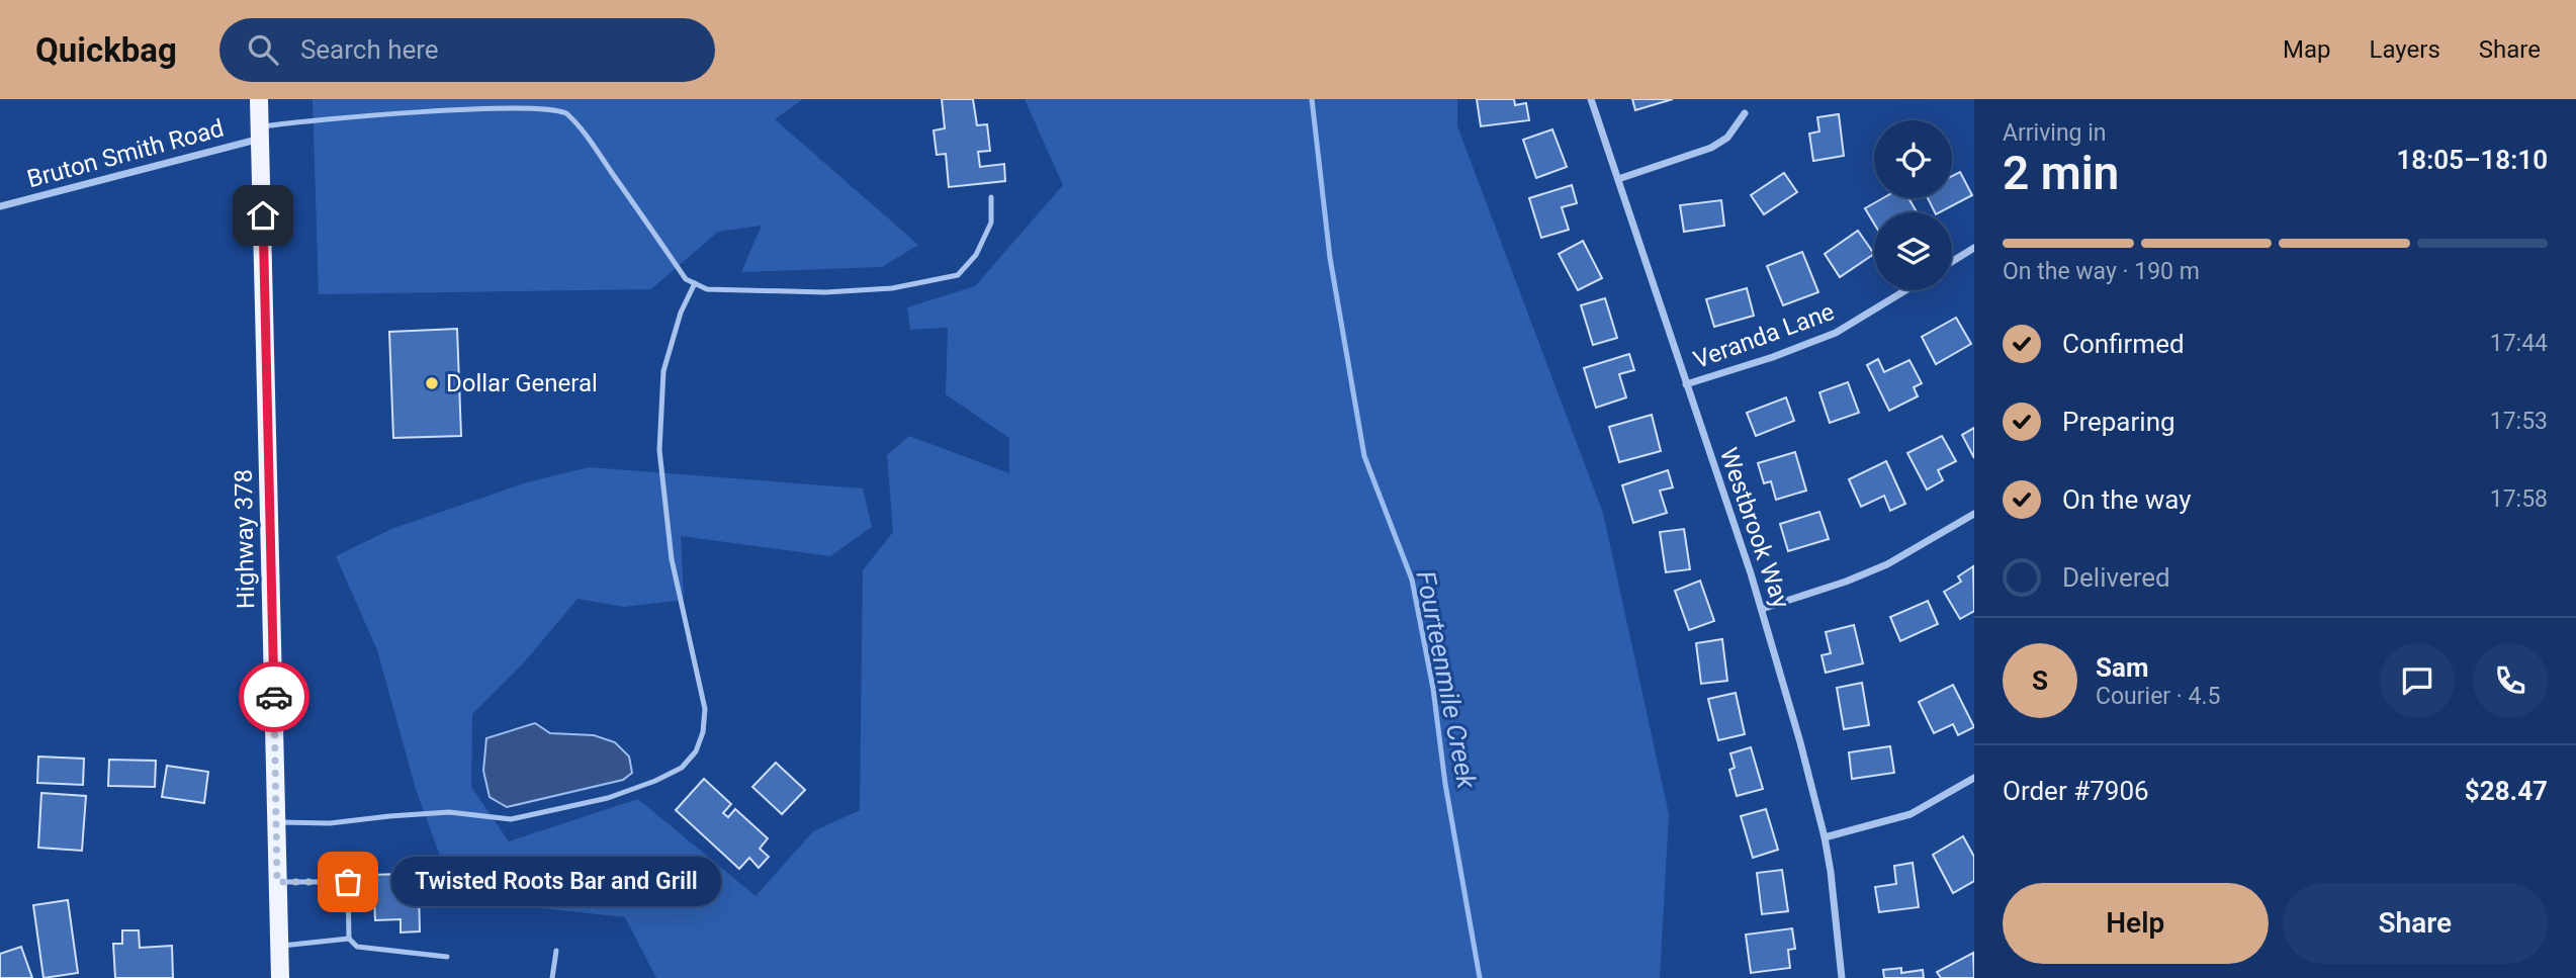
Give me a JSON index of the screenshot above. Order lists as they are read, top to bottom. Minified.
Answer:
{"streets":{"main road":["Highway 378"],"street":["Bruton Smith Road","Veranda Lane","Westbrook Way"]},"crossings":[["Bruton Smith Road","Highway 378"],["Veranda Lane","Westbrook Way"]],"water":["Fourteenmile Creek"],"places":["Dollar General","Twisted Roots Bar and Grill"],"page":{"header":"Quickbag","search":"Search here","nav":["Map","Layers","Share"],"heading":["2 min","Arriving in","18:05–18:10"],"panel":["Sam","Courier · 4.5","Order #7906","$28.47"],"bar":"On the way · 190 m","list":[["Confirmed","17:44"],["Preparing","17:53"],["On the way","17:58"],"Delivered"],"round":"S","bubble":"Twisted Roots Bar and Grill","buttons":["Help","Share"]}}
